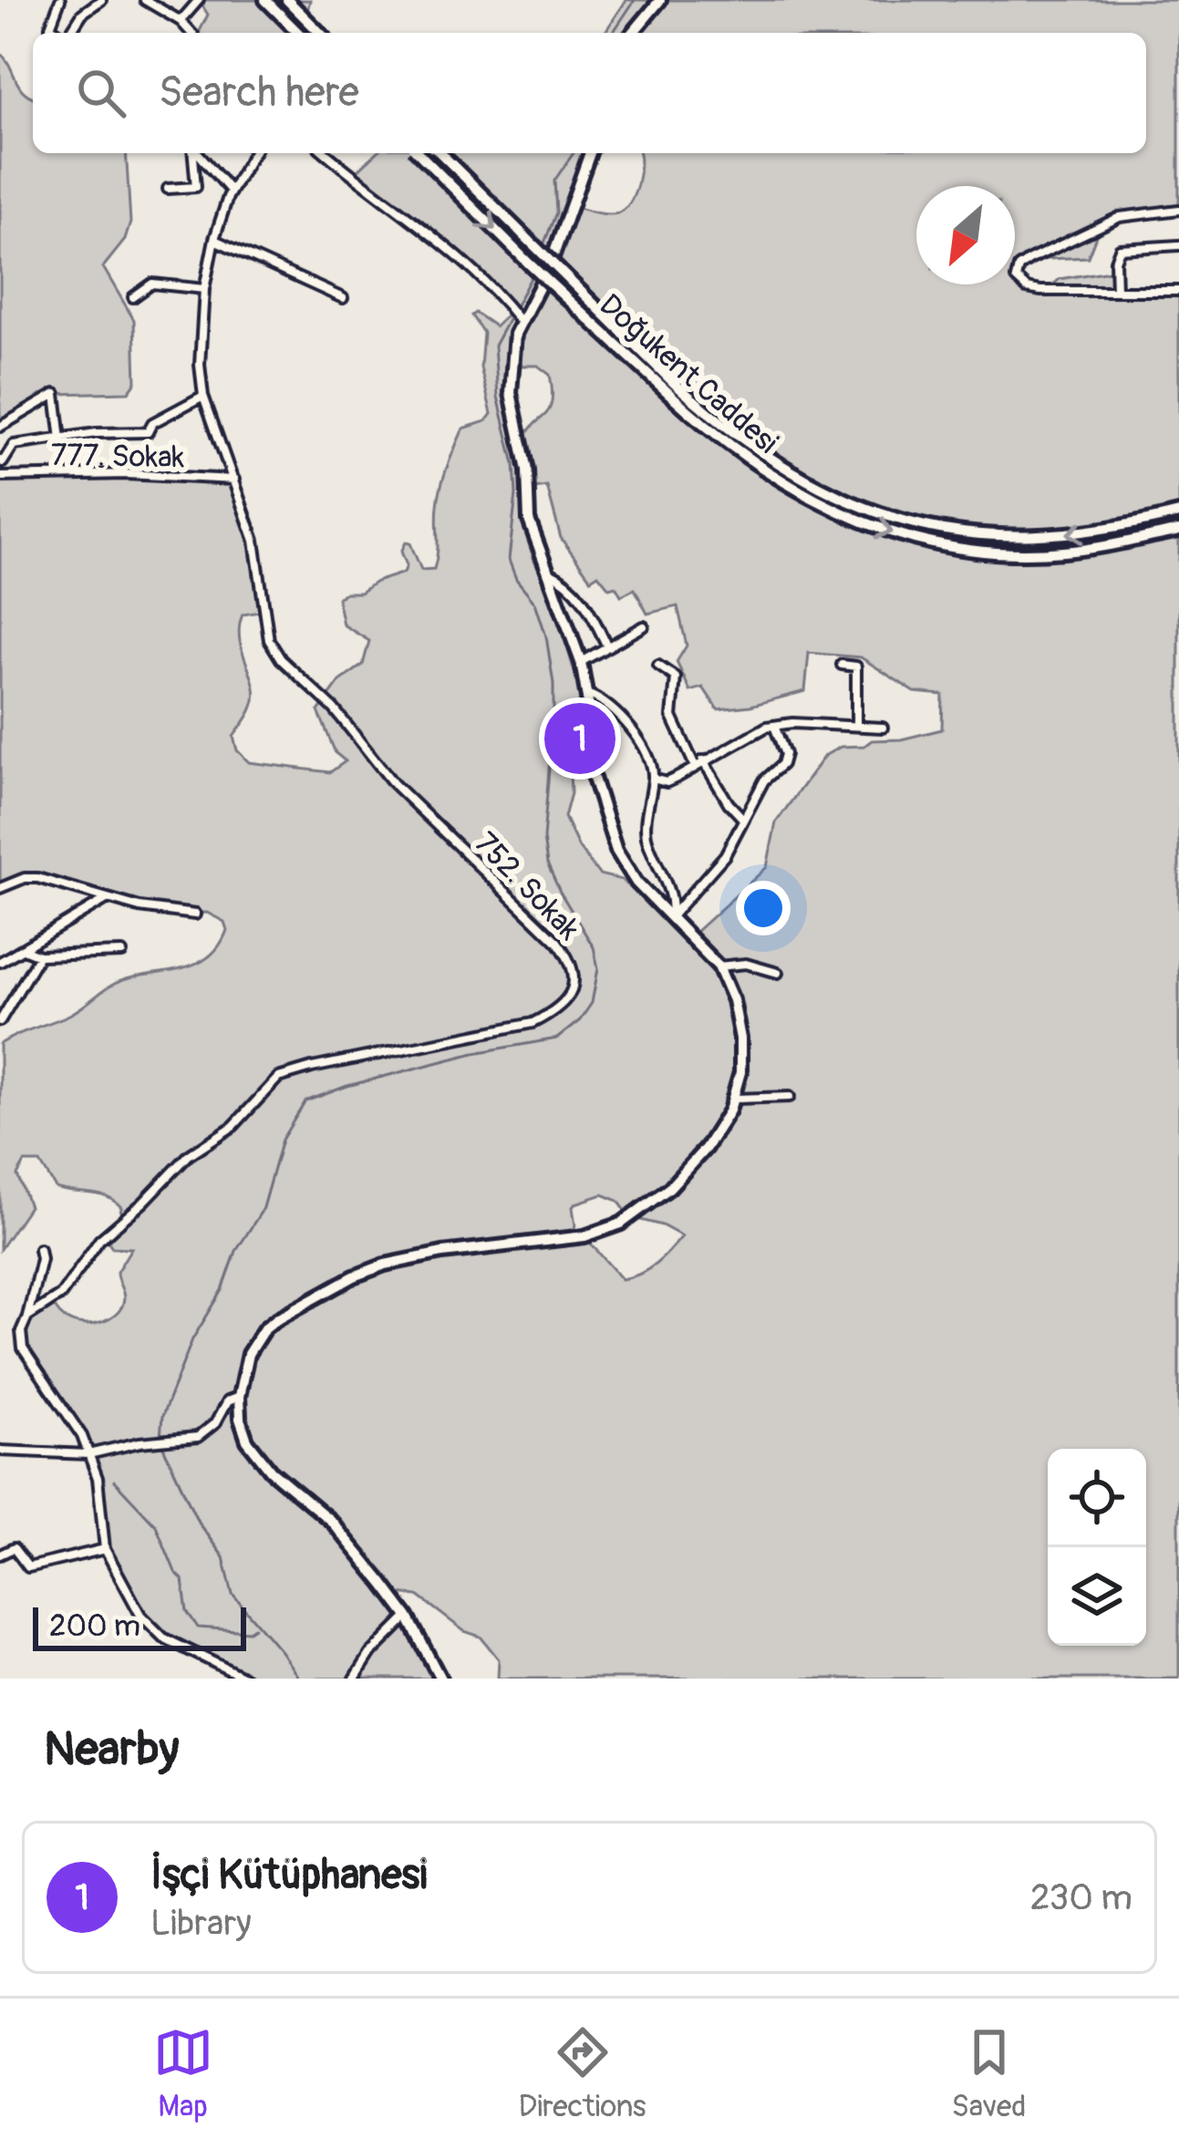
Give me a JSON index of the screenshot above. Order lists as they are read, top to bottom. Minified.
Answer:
{"streets":{"street":["Doğukent Caddesi","777. Sokak","752. Sokak"]},"crossings":[["777. Sokak","752. Sokak"]],"scale_bar":"200 m","north":"bottom left","page":{"search":"Search here","pins":"1","scale":"200 m","heading":"Nearby","list":[{"mark":"1","name":"İşçi Kütüphanesi","note":"Library","value":"230 m"}],"nav":["Map","Directions","Saved"]}}
